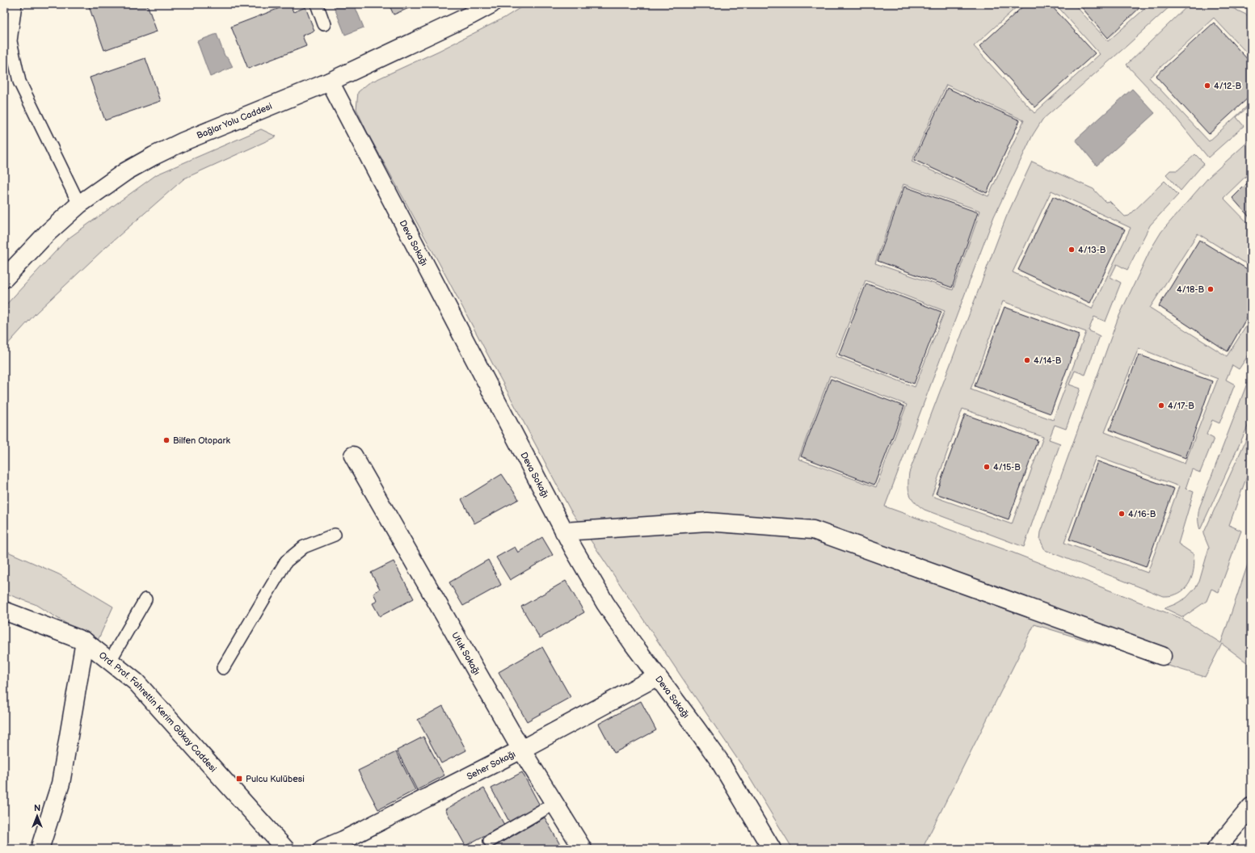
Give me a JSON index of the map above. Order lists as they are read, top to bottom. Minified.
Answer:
{"streets":{"street":["Bağlar Yolu Caddesi","Deva Sokağı","Ufuk Sokağı","Ord. Prof. Fahrettin Kerim Gökay Caddesi","Seher Sokağı"]},"crossings":[["Bağlar Yolu Caddesi","Deva Sokağı"],["Deva Sokağı","Seher Sokağı"],["Ufuk Sokağı","Seher Sokağı"]],"places":{"other":["4/12-B","4/13-B","4/18-B","4/14-B","4/17-B","Bilfen Otopark","4/15-B","4/16-B"],"transit":["Pulcu Kulübesi"]},"north":"top"}
